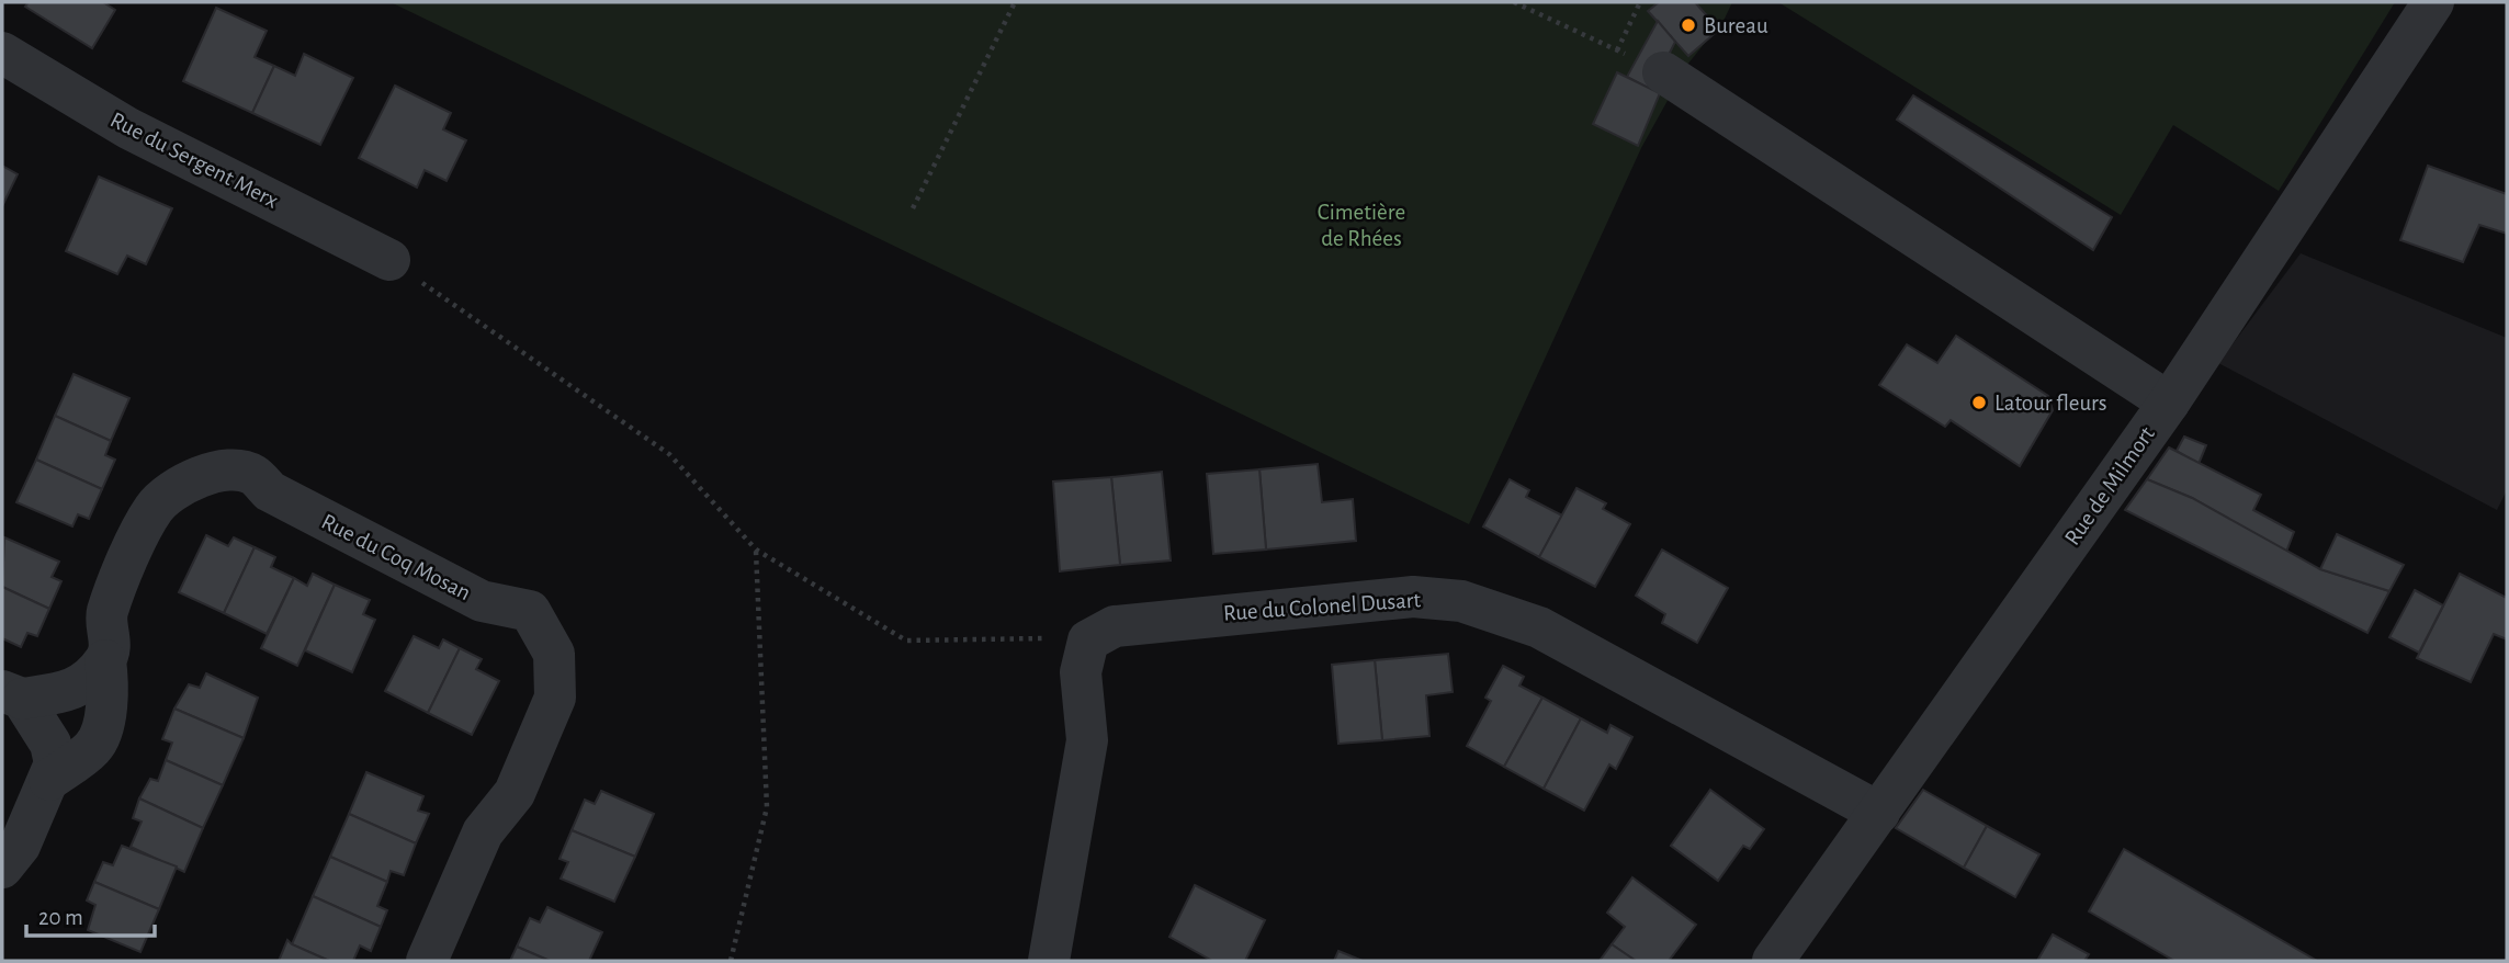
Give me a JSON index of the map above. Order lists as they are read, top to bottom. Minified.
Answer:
{"streets":{"street":["Rue du Sergent Merx","Rue de Milmort","Rue du Coq Mosan","Rue du Colonel Dusart"]},"crossings":[["Rue de Milmort","Rue du Colonel Dusart"]],"parks":["Cimetière de Rhées"],"places":["Bureau","Latour fleurs"],"scale_bar":"20 m"}
